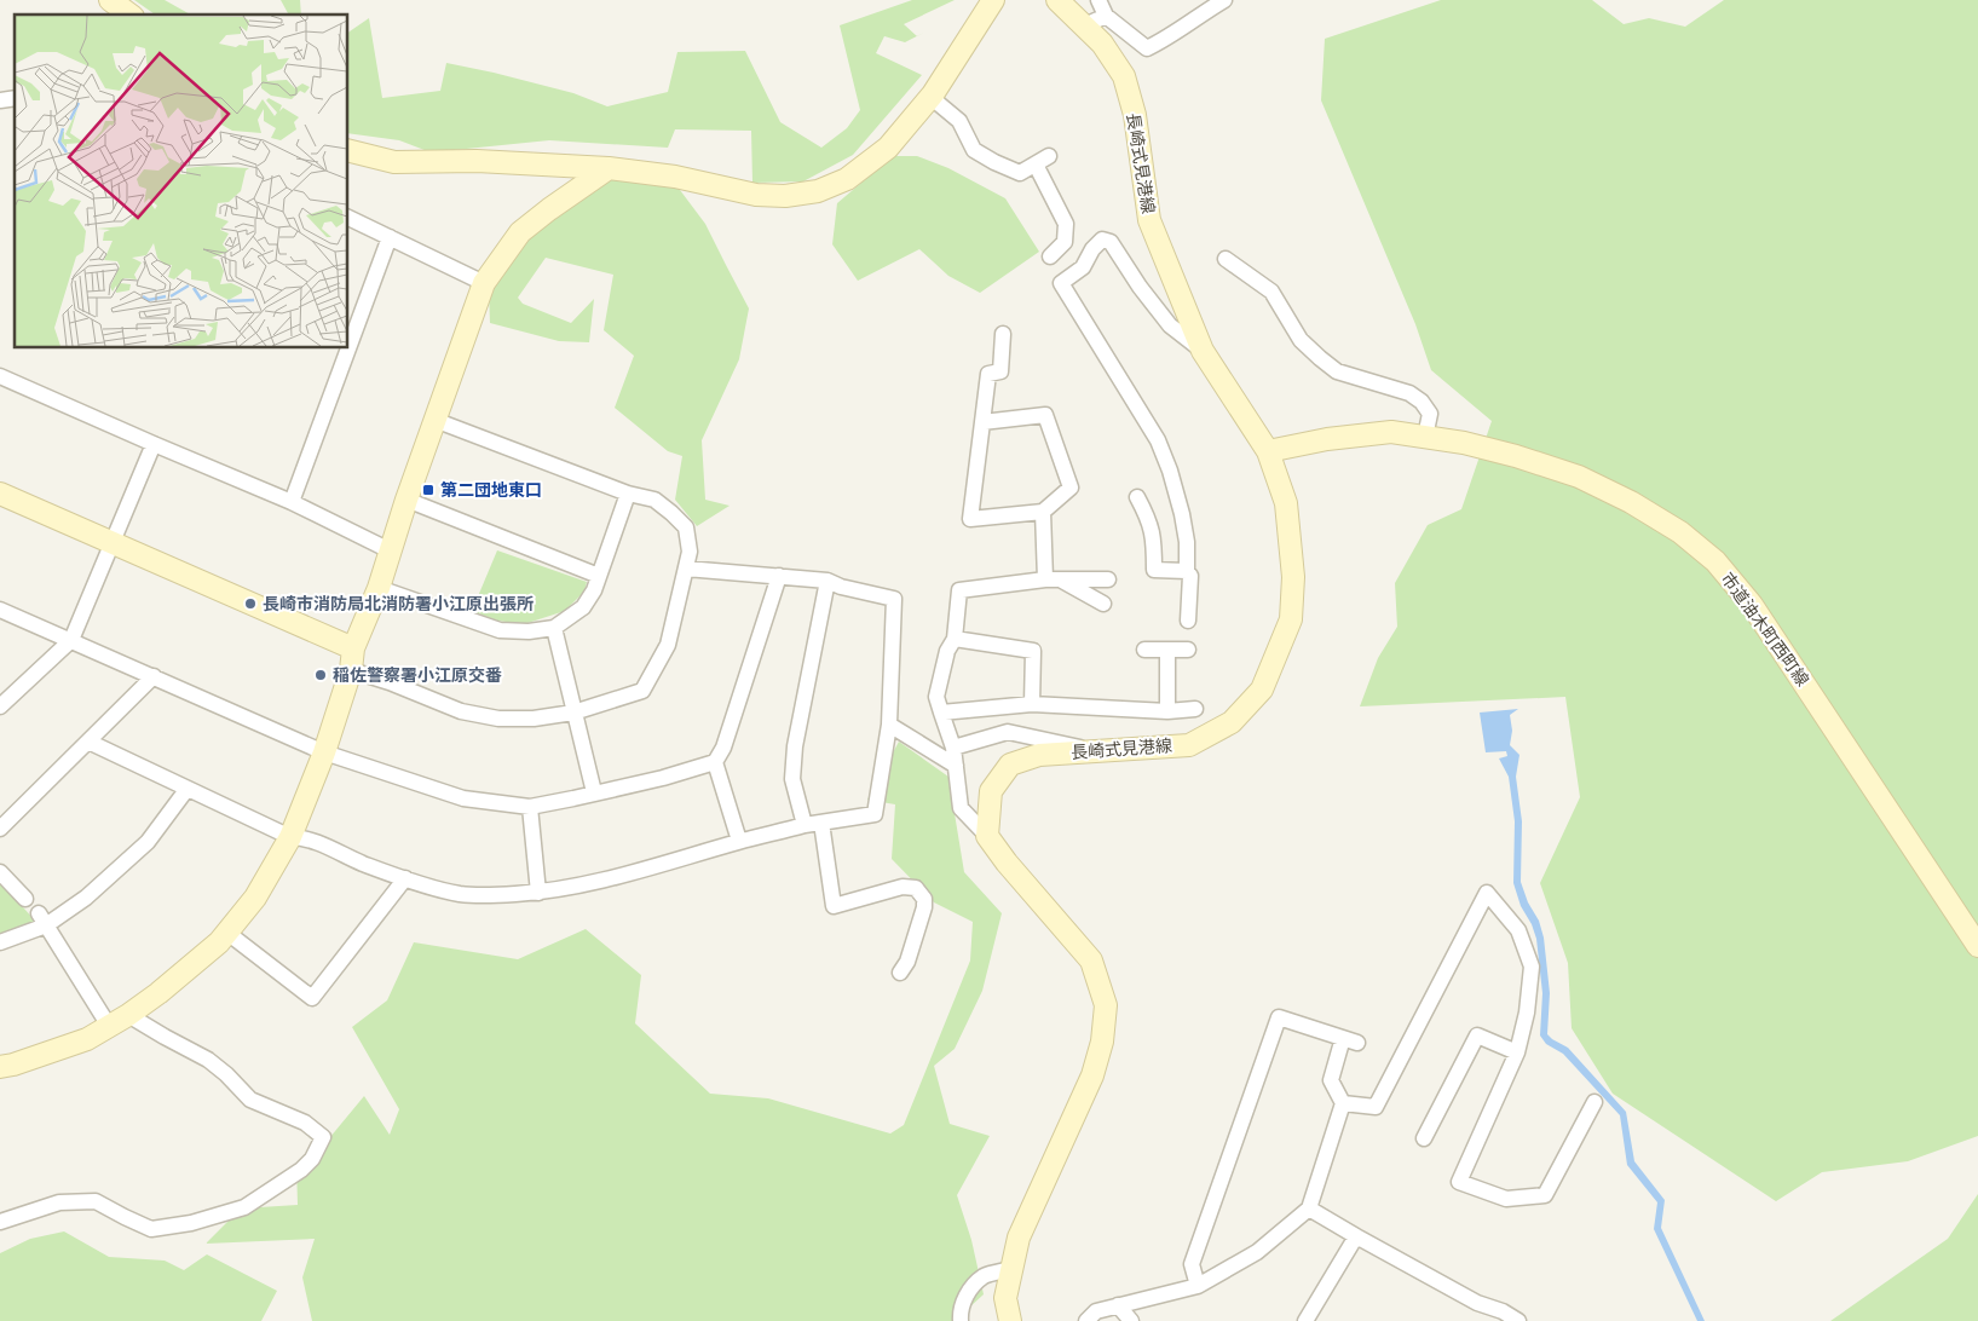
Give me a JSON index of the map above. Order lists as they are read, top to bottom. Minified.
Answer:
{"streets":{"street":["長崎式見港線","市道油木町西町線"]},"crossings":[["長崎式見港線","市道油木町西町線"]],"places":{"transit":["第二団地東口"],"other":["長崎市消防局北消防署小江原出張所","稲佐警察署小江原交番"]}}
